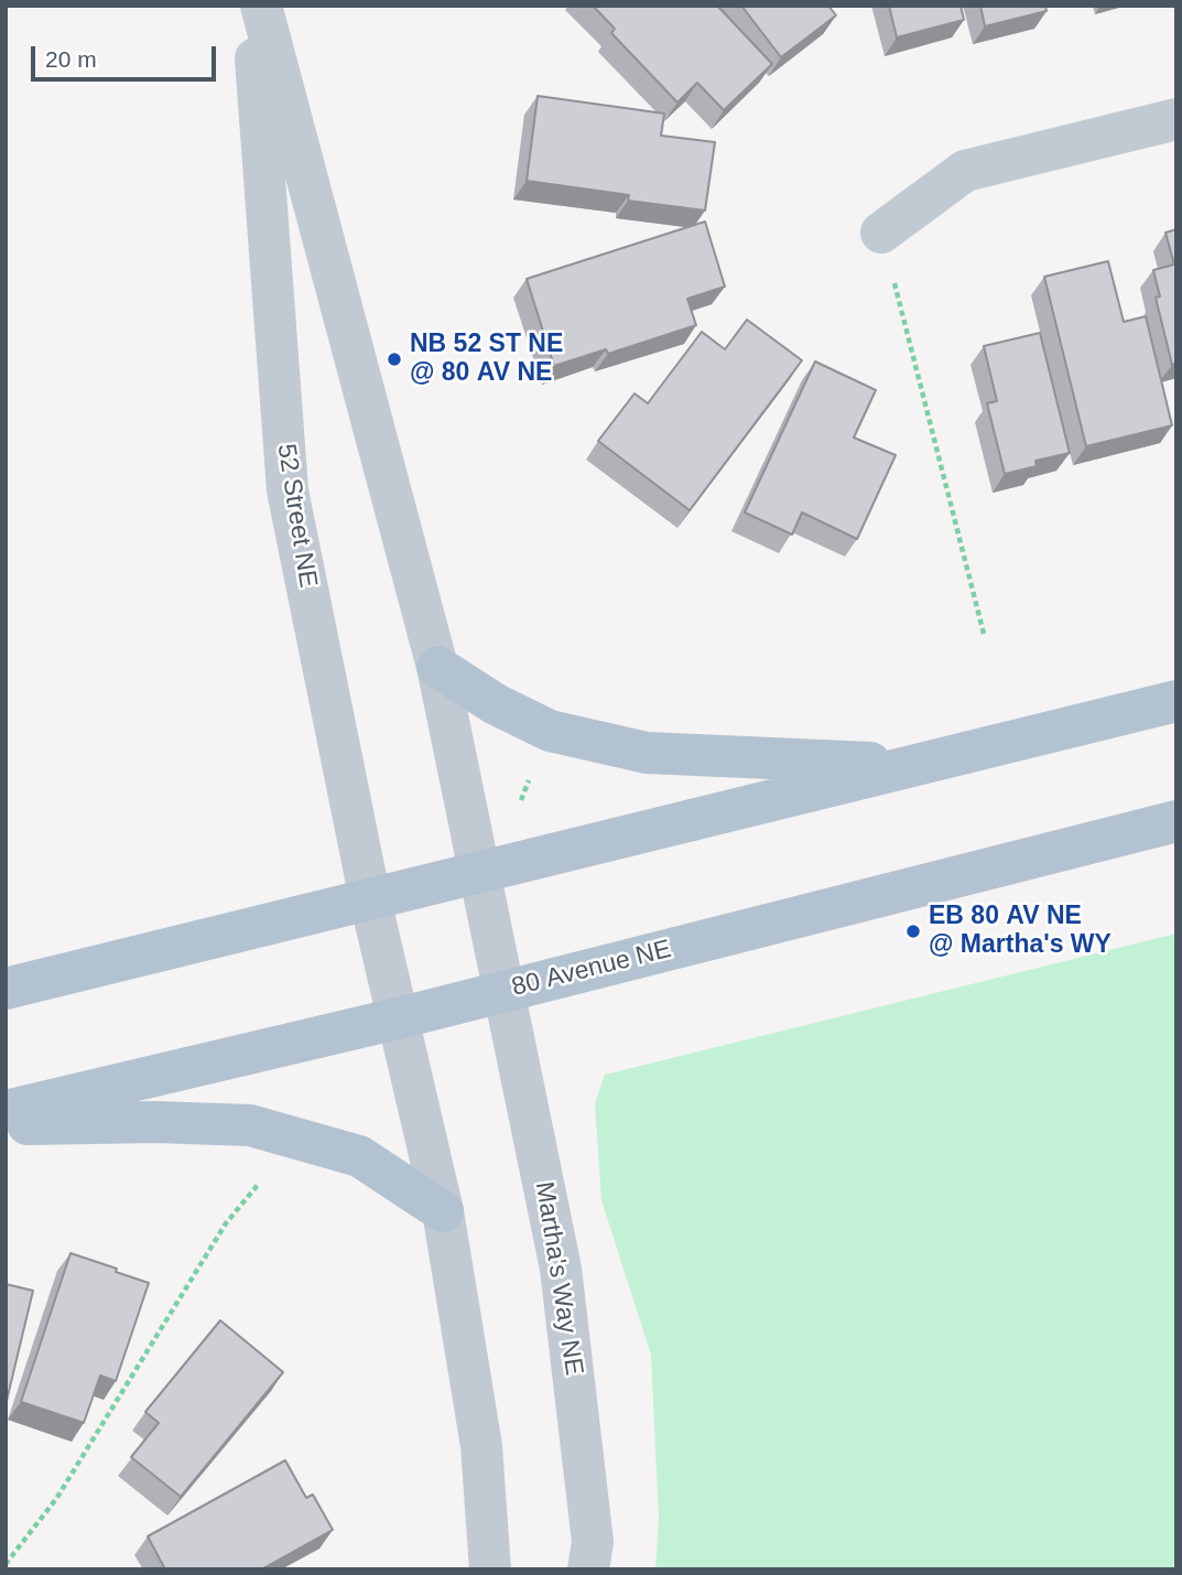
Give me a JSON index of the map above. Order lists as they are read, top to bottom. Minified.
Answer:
{"streets":{"main road":["80 Avenue NE"],"street":["52 Street NE","Martha's Way NE"]},"crossings":[["52 Street NE","80 Avenue NE"],["80 Avenue NE","Martha's Way NE"]],"places":["NB 52 ST NE @ 80 AV NE","EB 80 AV NE @ Martha's WY"],"scale_bar":"20 m"}
